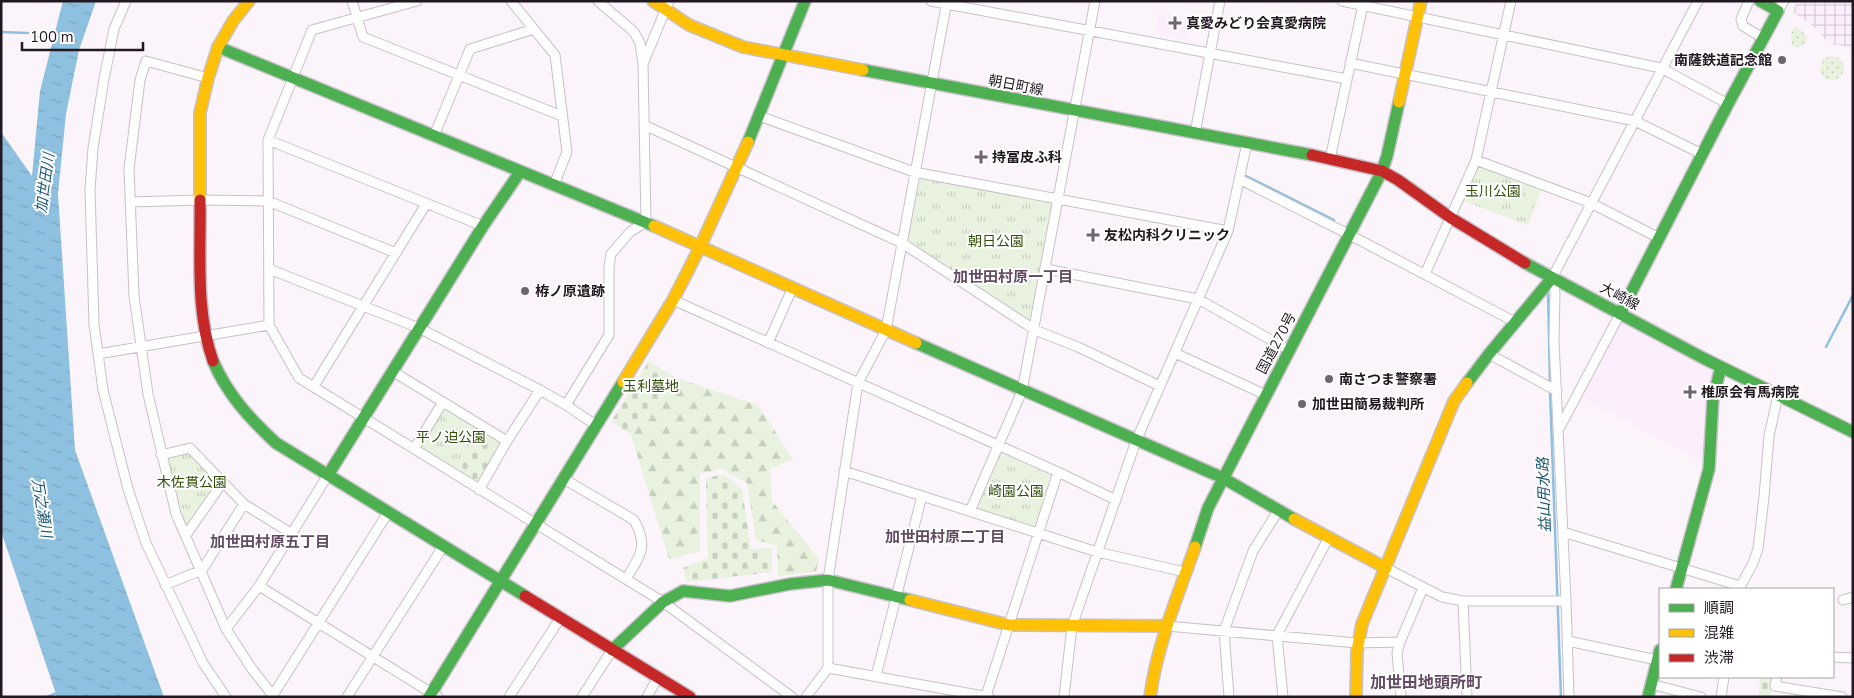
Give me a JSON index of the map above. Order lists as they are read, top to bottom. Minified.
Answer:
{"streets":{"main road":["朝日町線","大崎線","国道270号"]},"crossings":[["朝日町線","大崎線"],["朝日町線","国道270号"],["大崎線","国道270号"]],"districts":["加世田村原一丁目","加世田村原二丁目","加世田村原五丁目","加世田地頭所町"],"water":["加世田川","益山用水路","万之瀬川"],"parks":["玉川公園","朝日公園","玉利墓地","平ノ迫公園","木佐貫公園","崎園公園"],"places":{"health":["真愛みどり会真愛病院","持冨皮ふ科","友松内科クリニック","椎原会有馬病院"],"other":["南薩鉄道記念館","栫ノ原遺跡","南さつま警察署","加世田簡易裁判所"]},"legend":["順調","混雑","渋滞"],"scale_bar":"100 m"}
